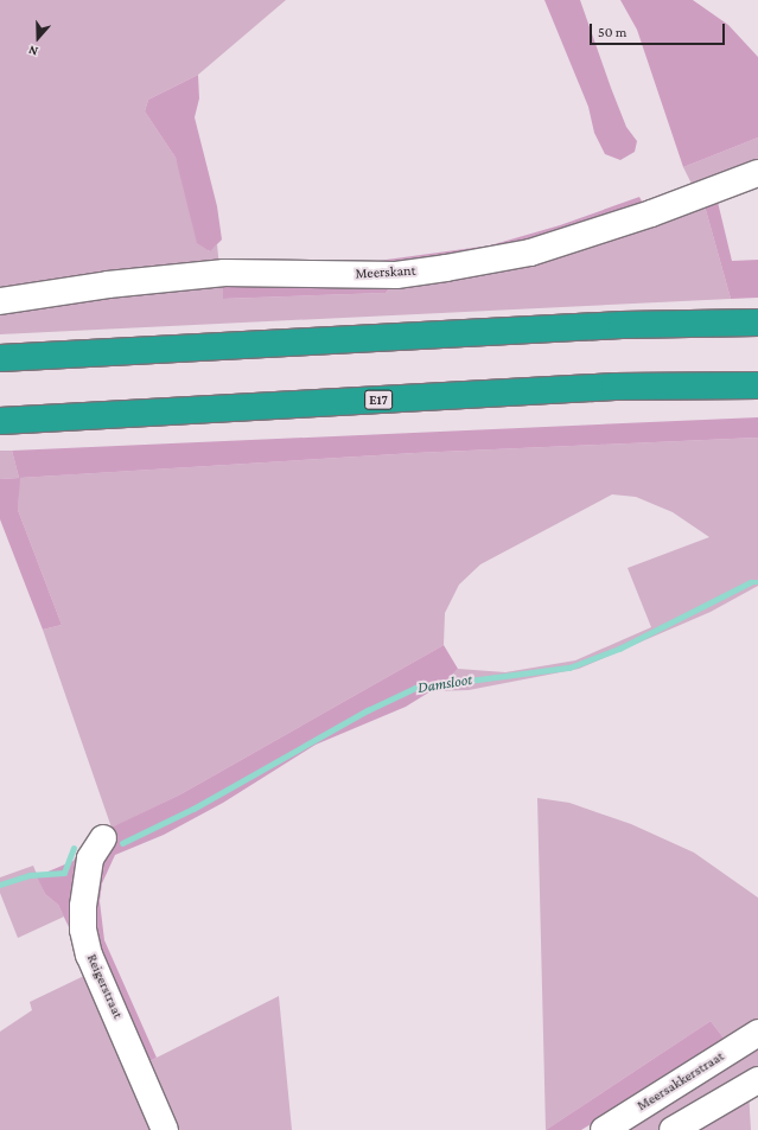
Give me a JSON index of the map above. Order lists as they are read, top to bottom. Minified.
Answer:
{"streets":{"highway":["E17"],"street":["Meerskant","Reigerstraat","Meersakkerstraat"]},"water":["Damsloot"],"scale_bar":"50 m","north":"bottom"}
